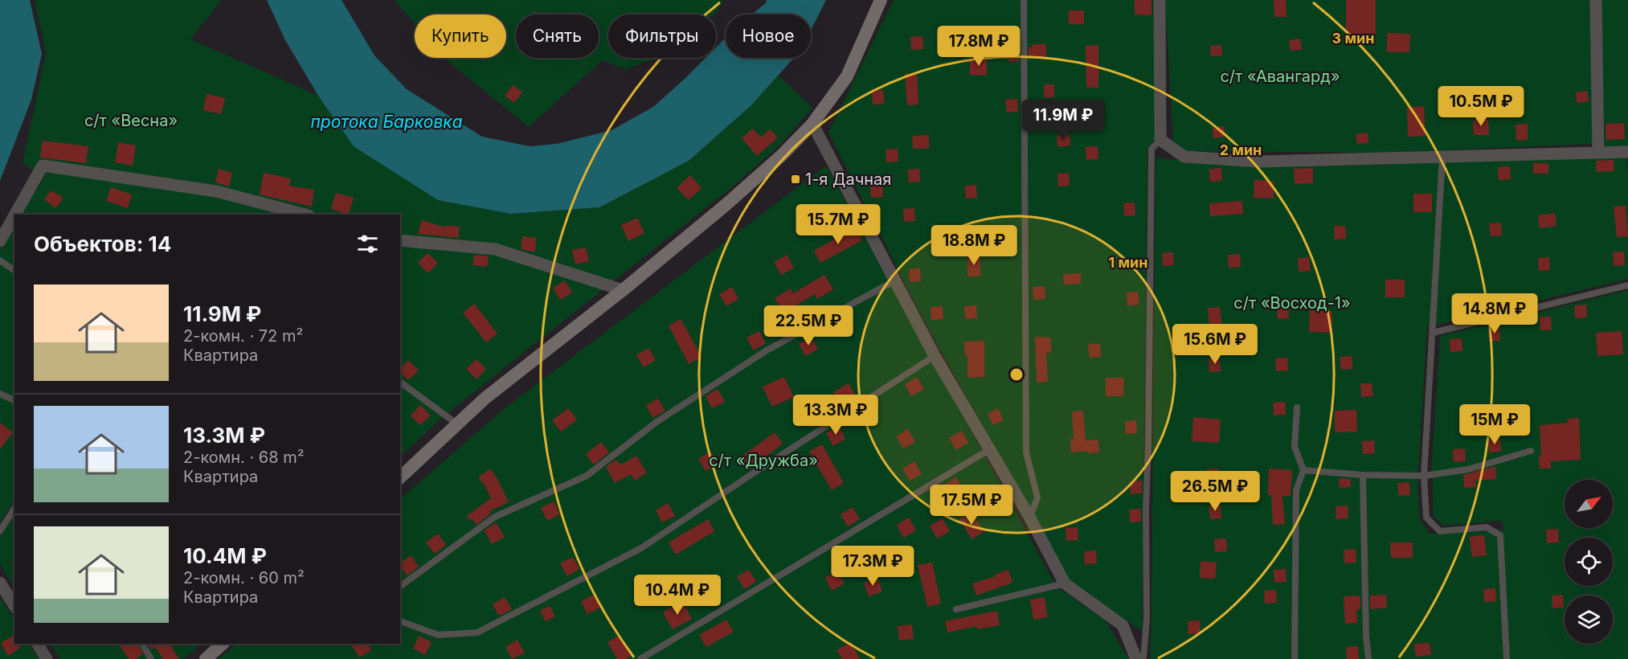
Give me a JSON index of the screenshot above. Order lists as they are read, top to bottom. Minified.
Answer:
{"water":["протока Барковка"],"parks":["с/т «Авангард»","с/т «Весна»","с/т «Восход-1»","с/т «Дружба»"],"places":{"transit":["1-я Дачная"]},"north":"top right","page":{"chip":["Купить","Снять","Фильтры","Новое"],"price":["17.8M ₽","10.5M ₽","11.9M ₽","15.7M ₽","18.8M ₽","14.8M ₽","22.5M ₽","15.6M ₽","13.3M ₽","15M ₽","26.5M ₽","17.5M ₽","17.3M ₽","10.4M ₽"],"heading":"Объектов: 14","list":[{"name":"11.9M ₽","note":"2-комн. · 72 m² · Квартира"},{"name":"13.3M ₽","note":"2-комн. · 68 m² · Квартира"},{"name":"10.4M ₽","note":"2-комн. · 60 m² · Квартира"}]},"rings":["3 мин","2 мин","1 мин"]}
